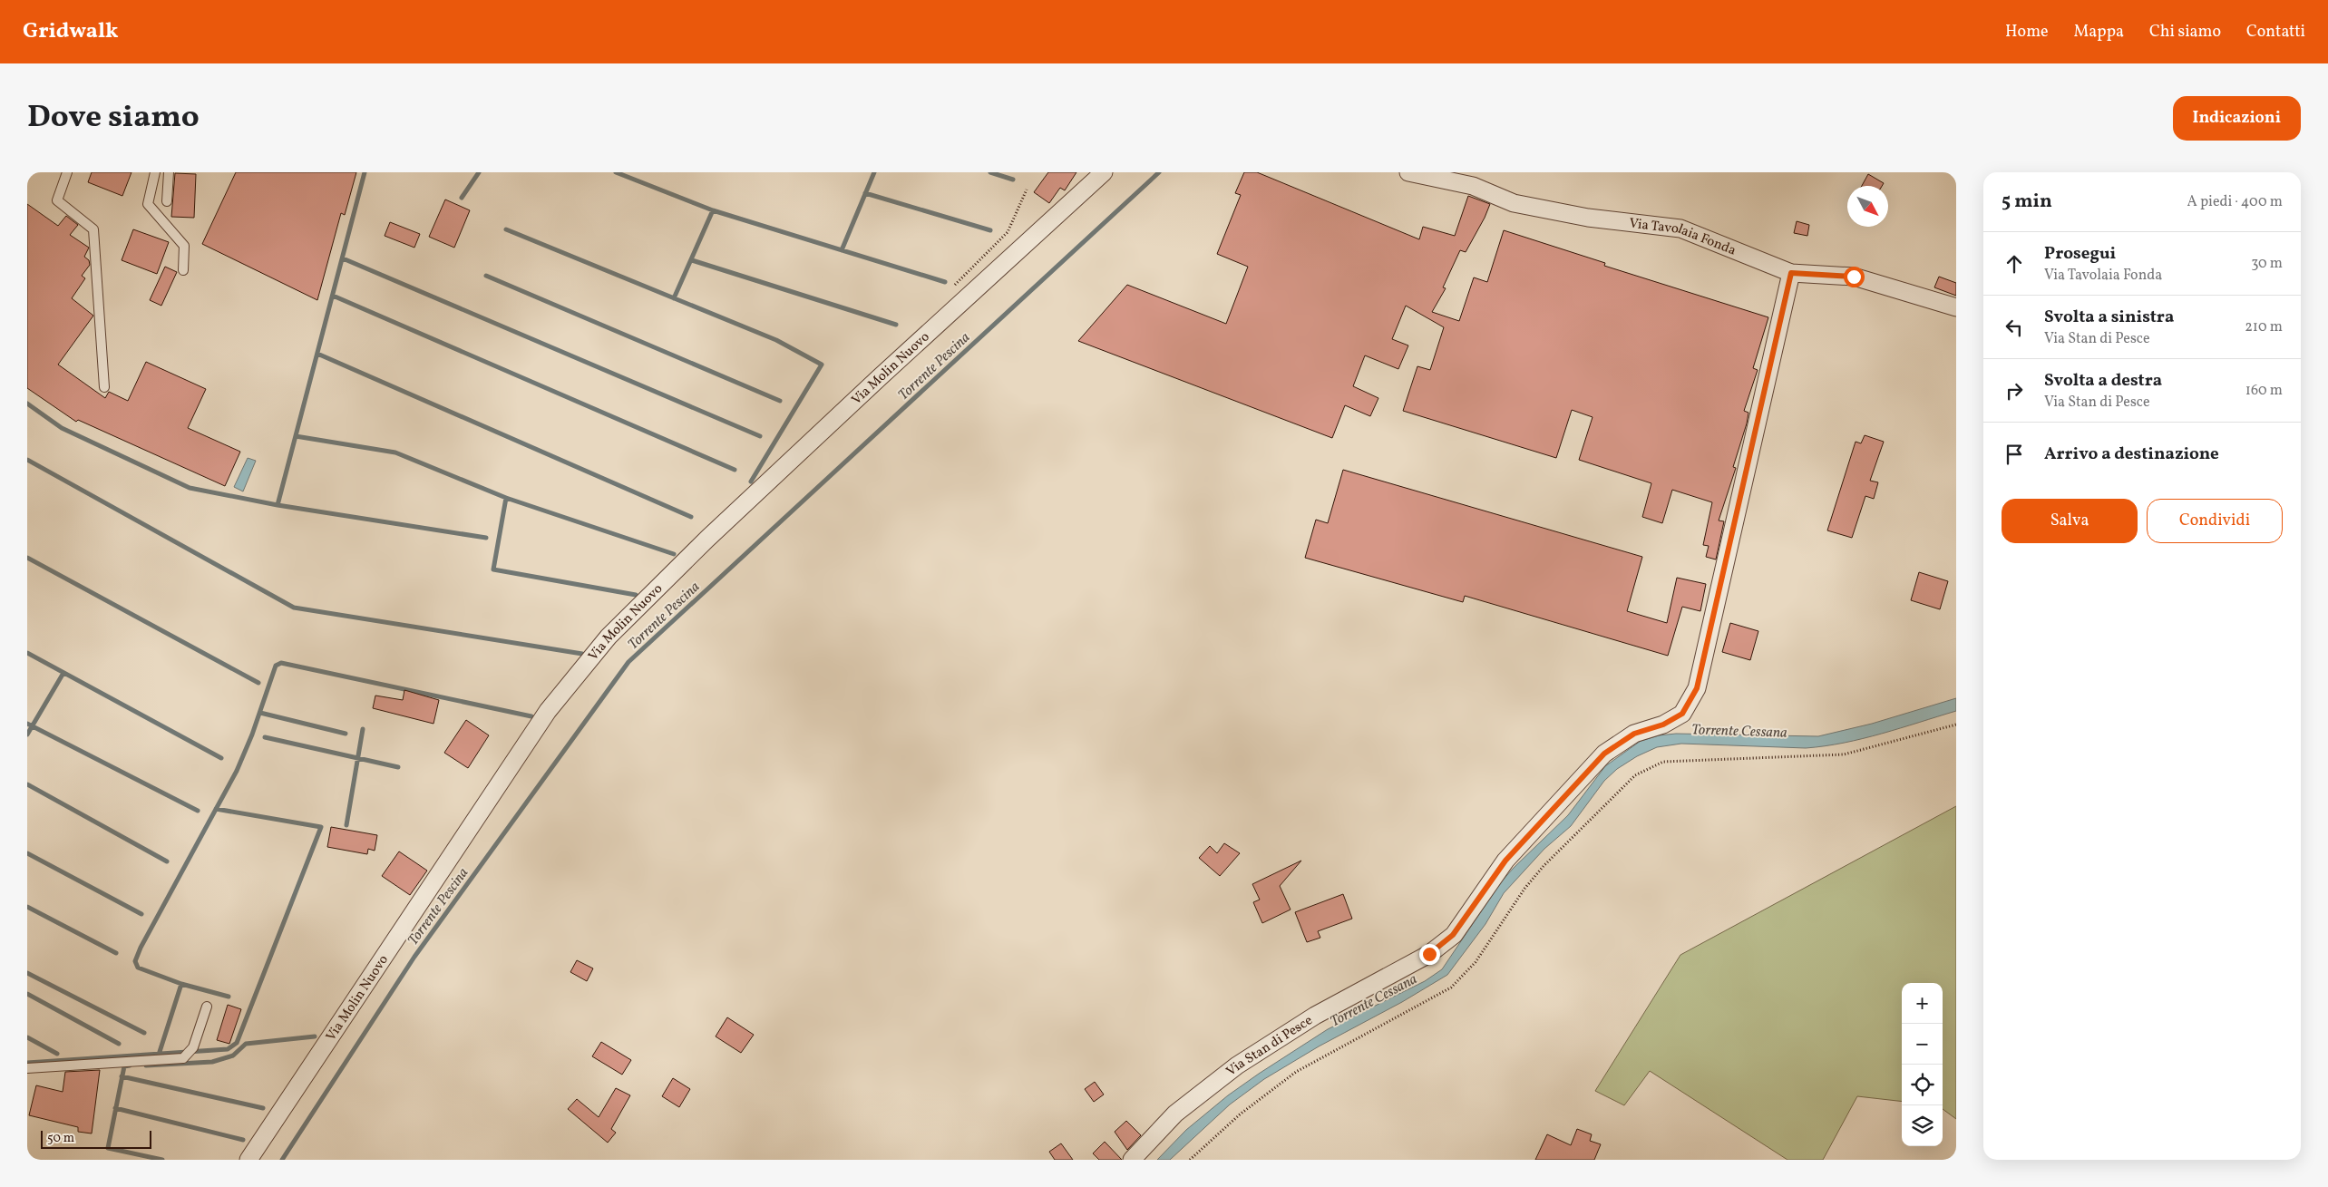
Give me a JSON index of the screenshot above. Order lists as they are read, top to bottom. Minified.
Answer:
{"streets":{"street":["Via Tavolaia Fonda","Via Molin Nuovo","Via Stan di Pesce"]},"crossings":[["Via Tavolaia Fonda","Via Stan di Pesce"]],"water":["Torrente Pescina","Torrente Cessana"],"scale_bar":"50 m","north":"bottom right","page":{"header":"Gridwalk","nav":["Home","Mappa","Chi siamo","Contatti"],"title":"Dove siamo","buttons":["Indicazioni",["Salva","Condividi"]],"heading":["5 min","A piedi · 400 m"],"list":[["Prosegui","Via Tavolaia Fonda","30 m"],["Svolta a sinistra","Via Stan di Pesce","210 m"],["Svolta a destra","Via Stan di Pesce","160 m"],"Arrivo a destinazione"],"map_buttons":["+","−"],"scale":"50 m"}}
